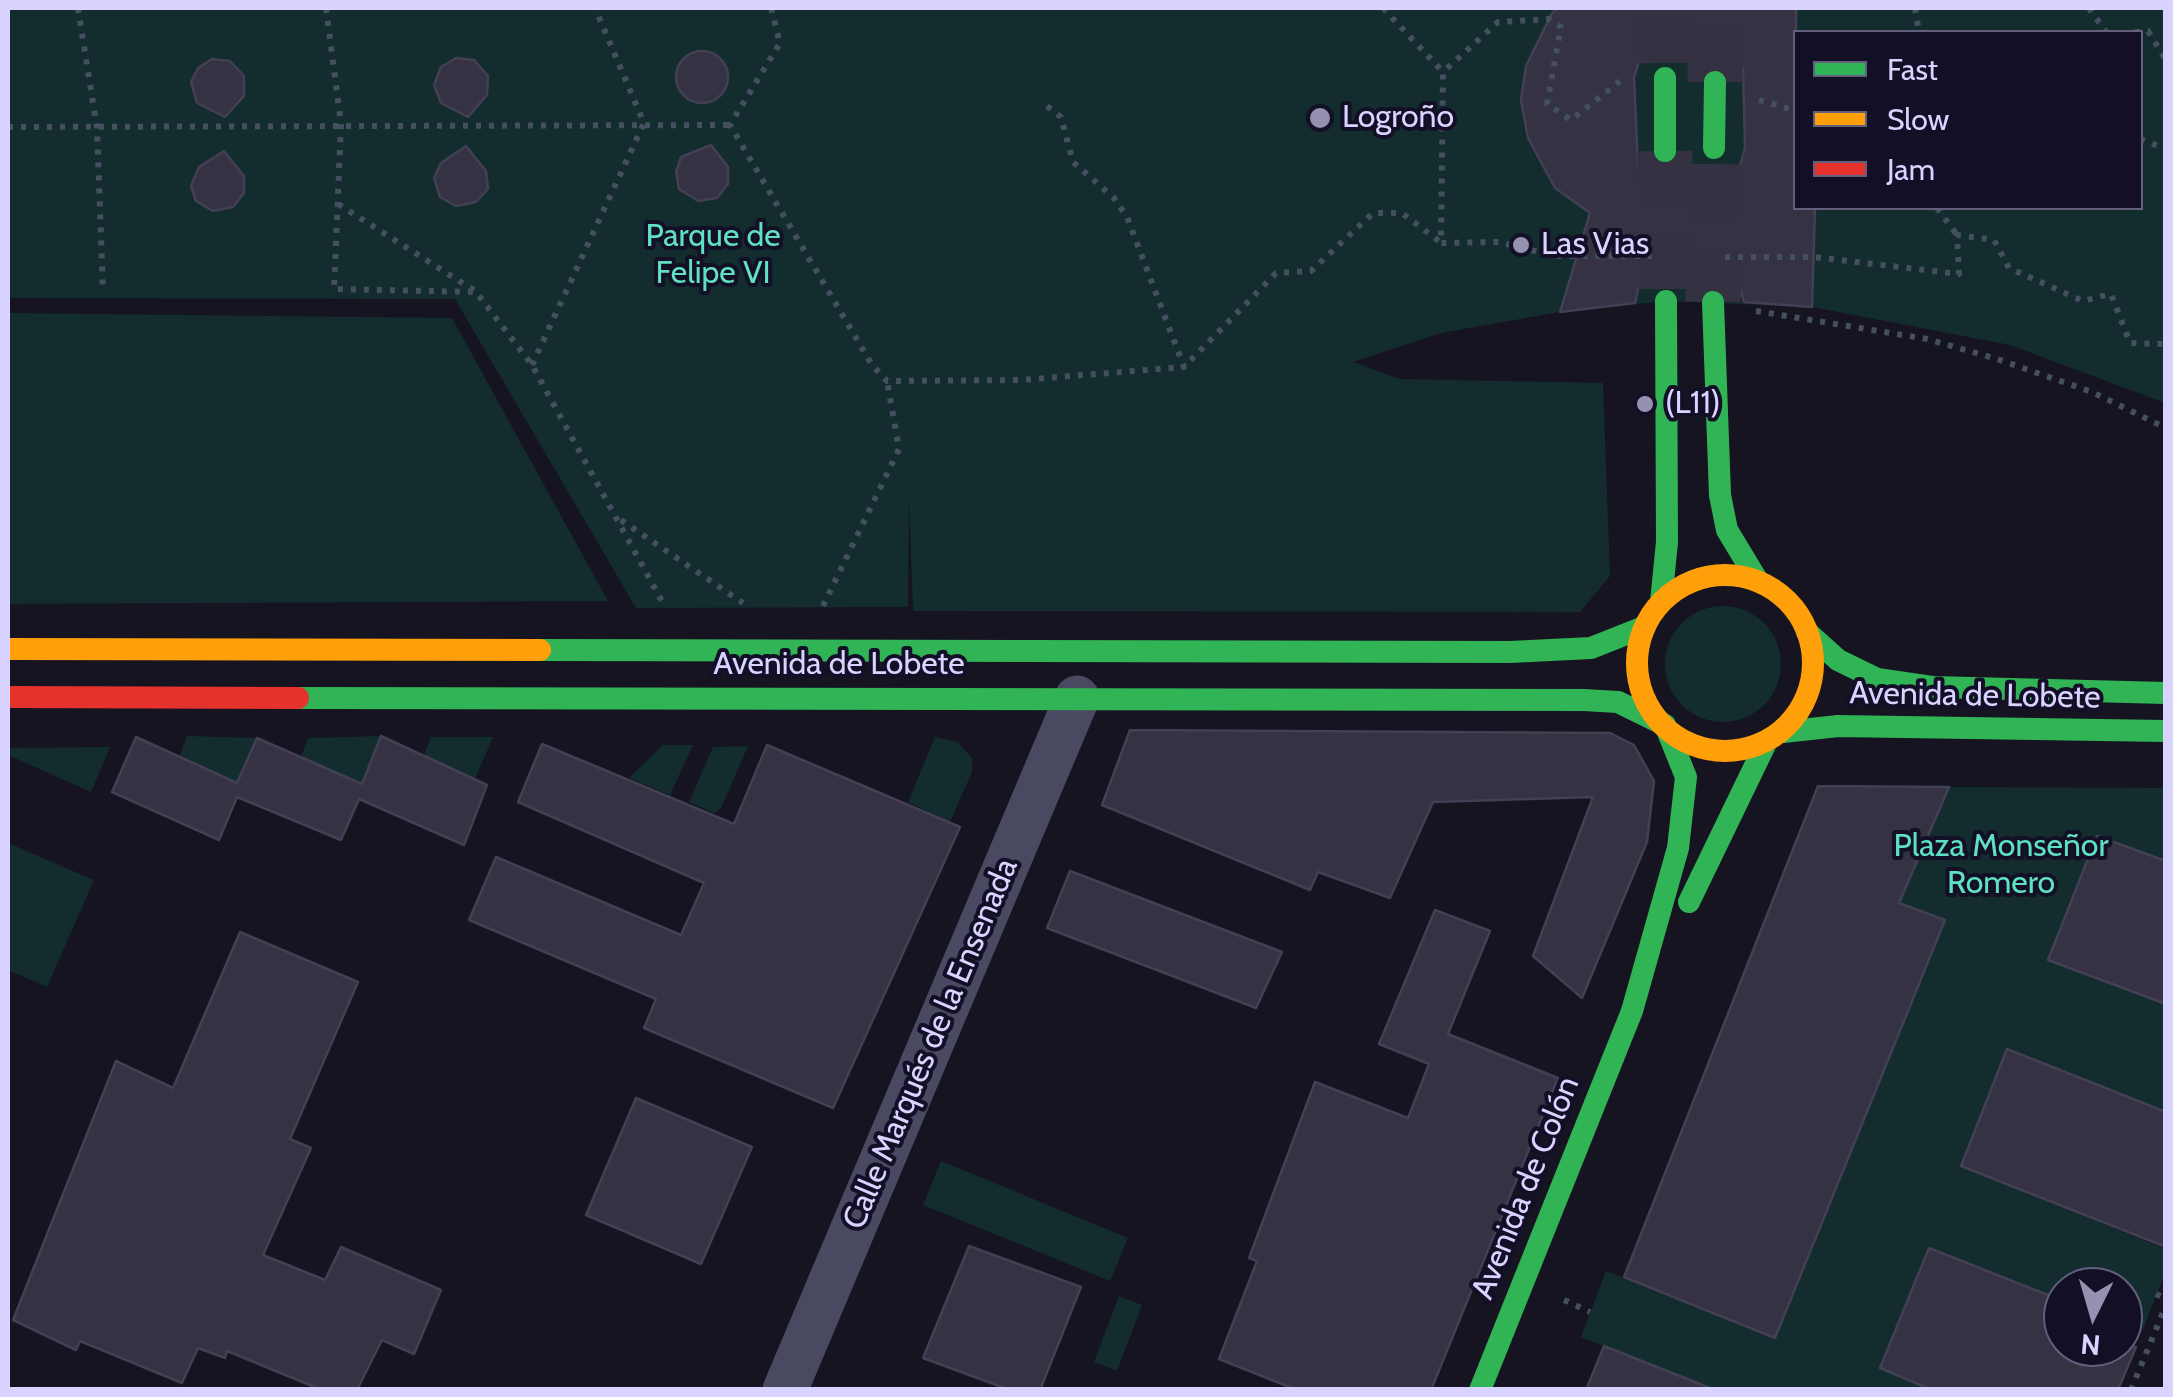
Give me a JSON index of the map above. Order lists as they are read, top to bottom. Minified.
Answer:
{"streets":{"main road":["Avenida de Lobete","Avenida de Colón"],"street":["Calle Marqués de la Ensenada"]},"crossings":[["Avenida de Lobete","Calle Marqués de la Ensenada"],["Avenida de Lobete","Avenida de Colón"]],"parks":["Parque de Felipe VI","Plaza Monseñor Romero"],"places":["Logroño","Las Vias","(L11)"],"legend":["Fast","Slow","Jam"],"north":"bottom"}
